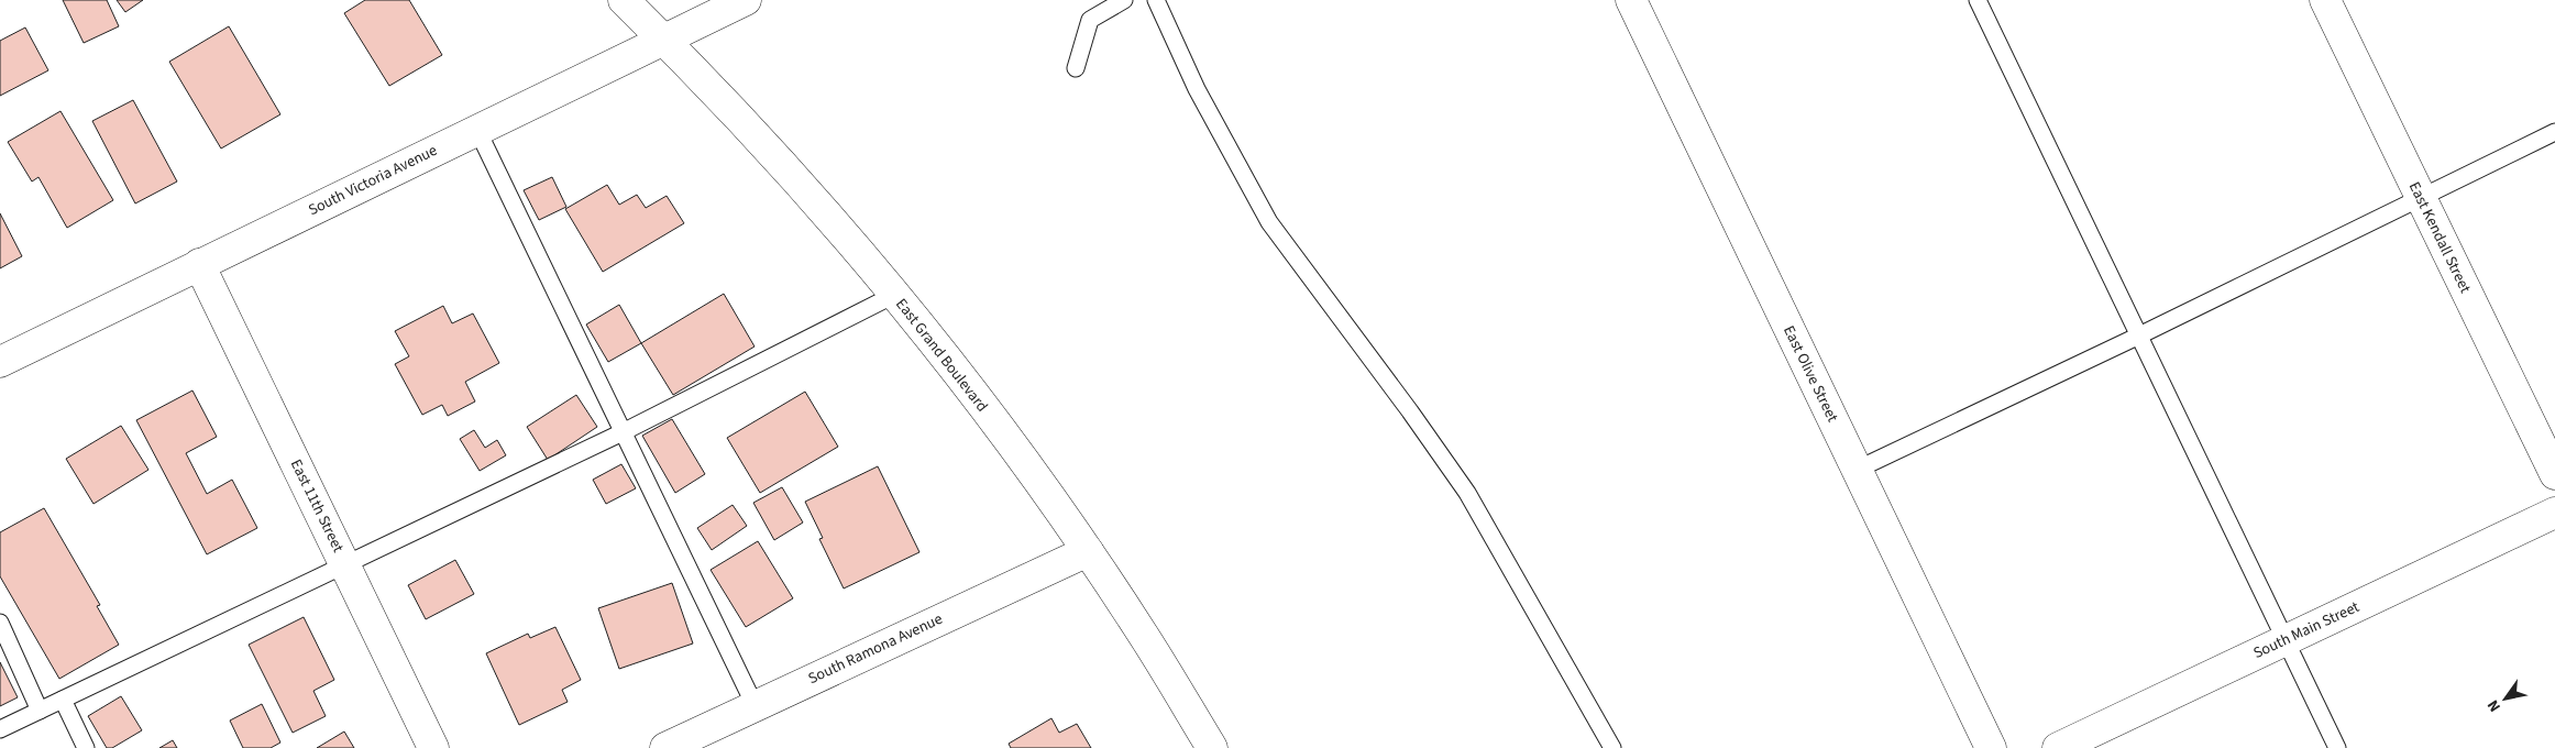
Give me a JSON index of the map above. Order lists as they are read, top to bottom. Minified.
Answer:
{"streets":{"street":["South Victoria Avenue","East Kendall Street","East Grand Boulevard","East Olive Street","East 11th Street","South Main Street","South Ramona Avenue"]},"crossings":[["South Victoria Avenue","East Grand Boulevard"],["South Victoria Avenue","East 11th Street"],["East Grand Boulevard","South Ramona Avenue"]],"north":"bottom left"}
